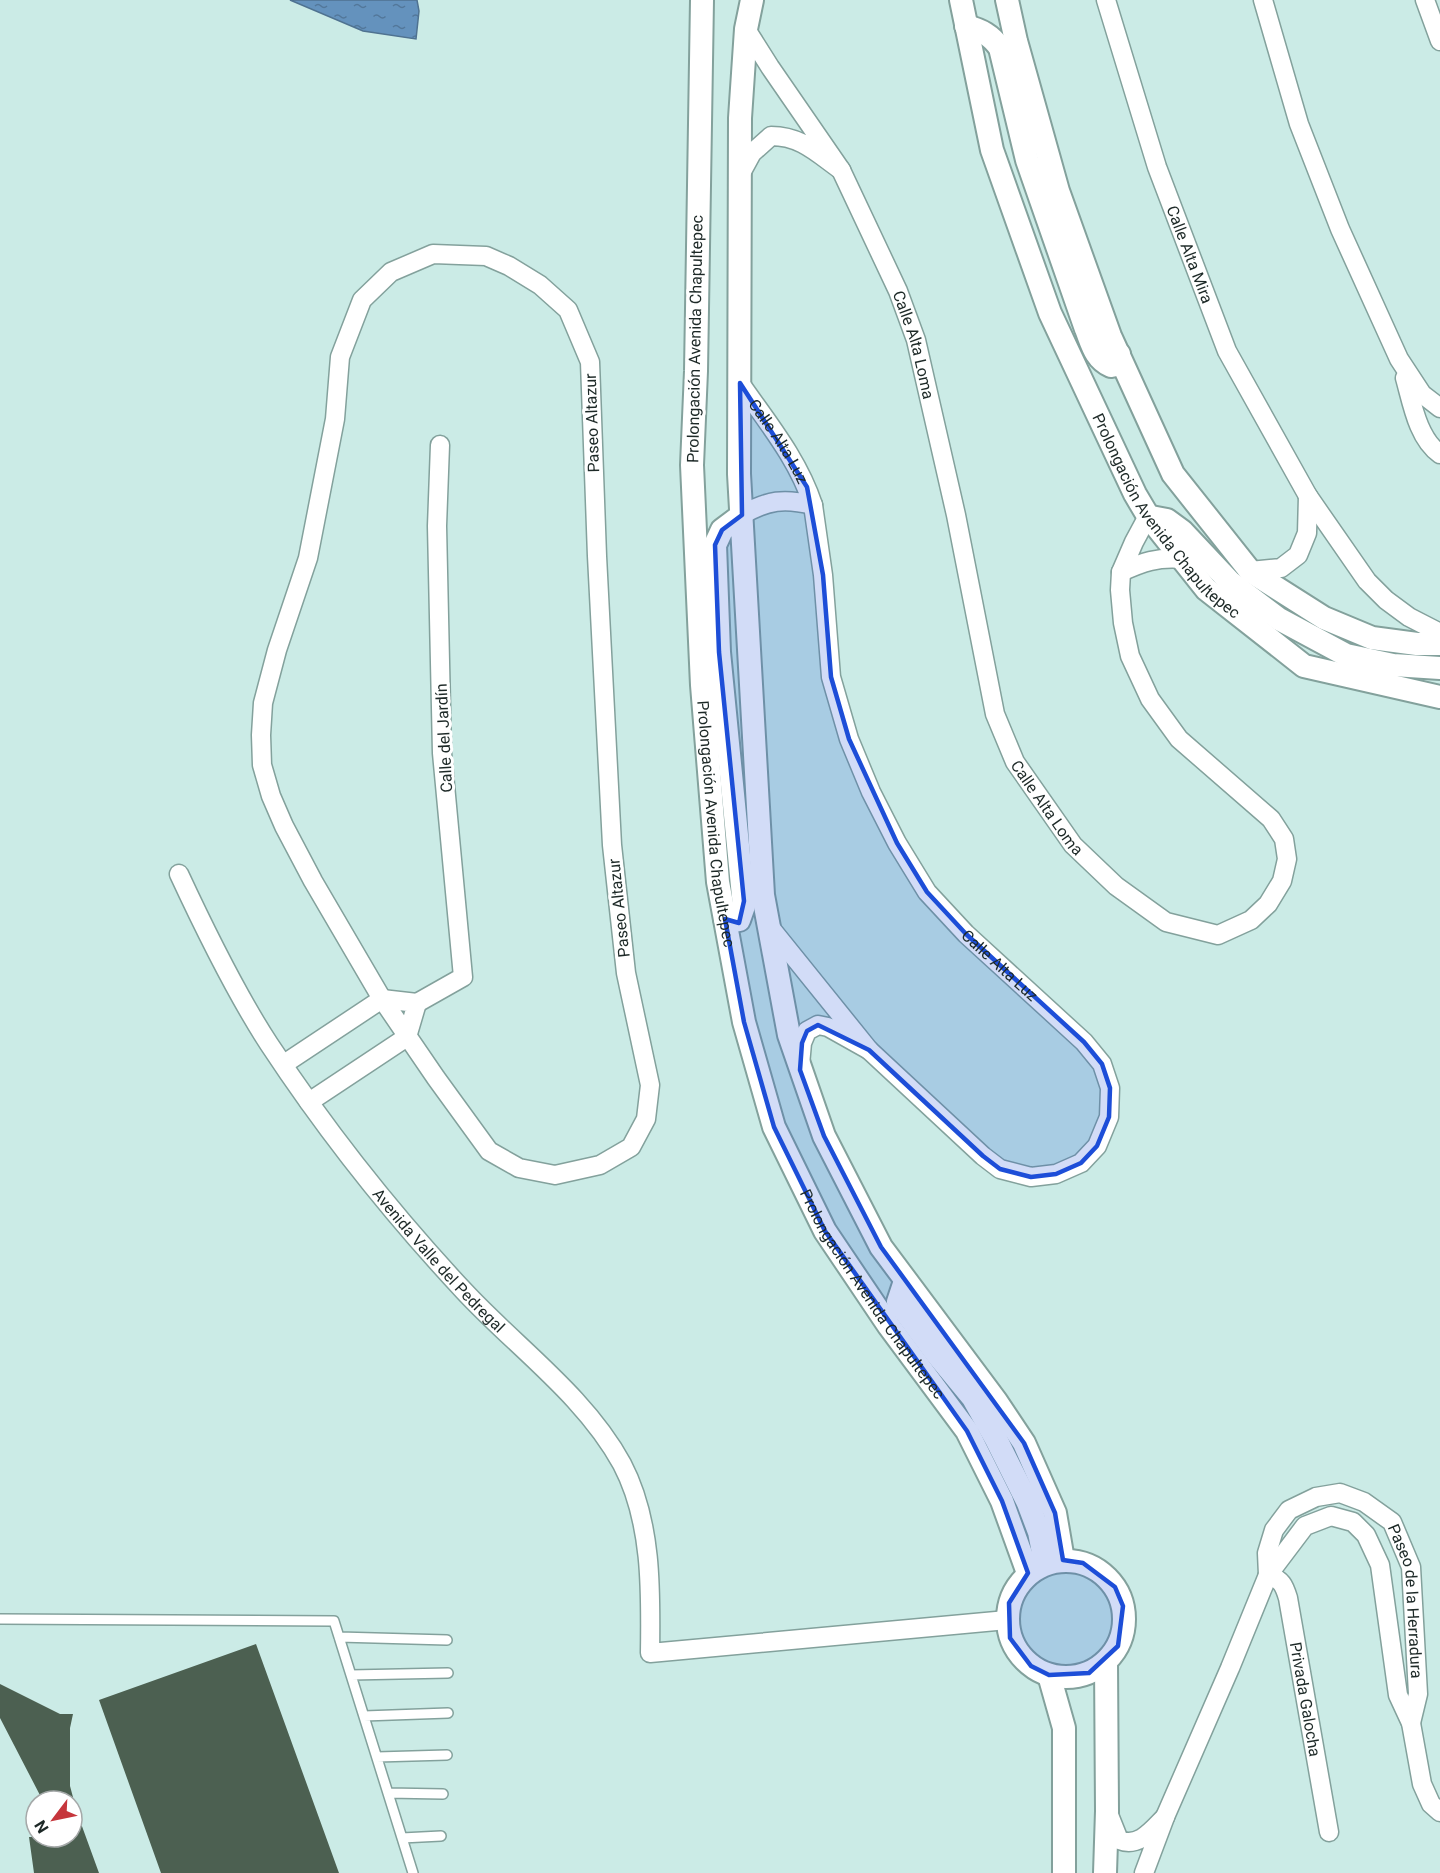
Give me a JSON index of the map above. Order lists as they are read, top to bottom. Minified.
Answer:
{"streets":{"street":["Calle Alta Mira","Prolongación Avenida Chapultepec","Calle Alta Loma","Paseo Altazur","Calle Alta Luz","Calle del Jardín","Avenida Valle del Pedregal","Paseo de la Herradura","Privada Galocha"]},"crossings":[["Prolongación Avenida Chapultepec","Calle Alta Loma"],["Prolongación Avenida Chapultepec","Calle Alta Luz"],["Prolongación Avenida Chapultepec","Avenida Valle del Pedregal"],["Paseo de la Herradura","Privada Galocha"]],"north":"bottom left"}
